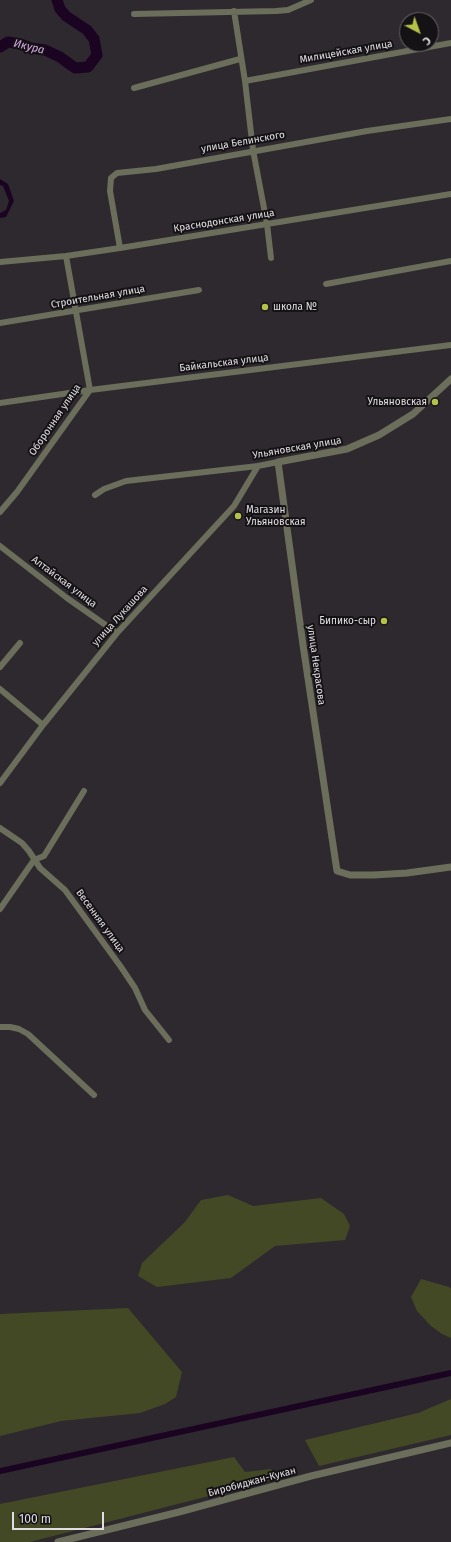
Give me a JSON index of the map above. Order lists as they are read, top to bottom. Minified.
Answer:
{"streets":{"street":["Милицейская улица","улица Белинского","Краснодонская улица","Строительная улица","Байкальская улица","Оборонная улица","Ульяновская улица","Алтайская улица","улица Лукашова","улица Некрасова","Весенняя улица","Биробиджан-Кукан"]},"crossings":[["улица Белинского","Краснодонская улица"],["Краснодонская улица","Оборонная улица"],["Строительная улица","Оборонная улица"],["Байкальская улица","Оборонная улица"],["Ульяновская улица","улица Лукашова"],["Ульяновская улица","улица Некрасова"],["Алтайская улица","улица Лукашова"]],"water":["Икура"],"places":["школа №","Ульяновская","Магазин Ульяновская","Бипико-сыр"],"scale_bar":"100 m","north":"bottom right"}
